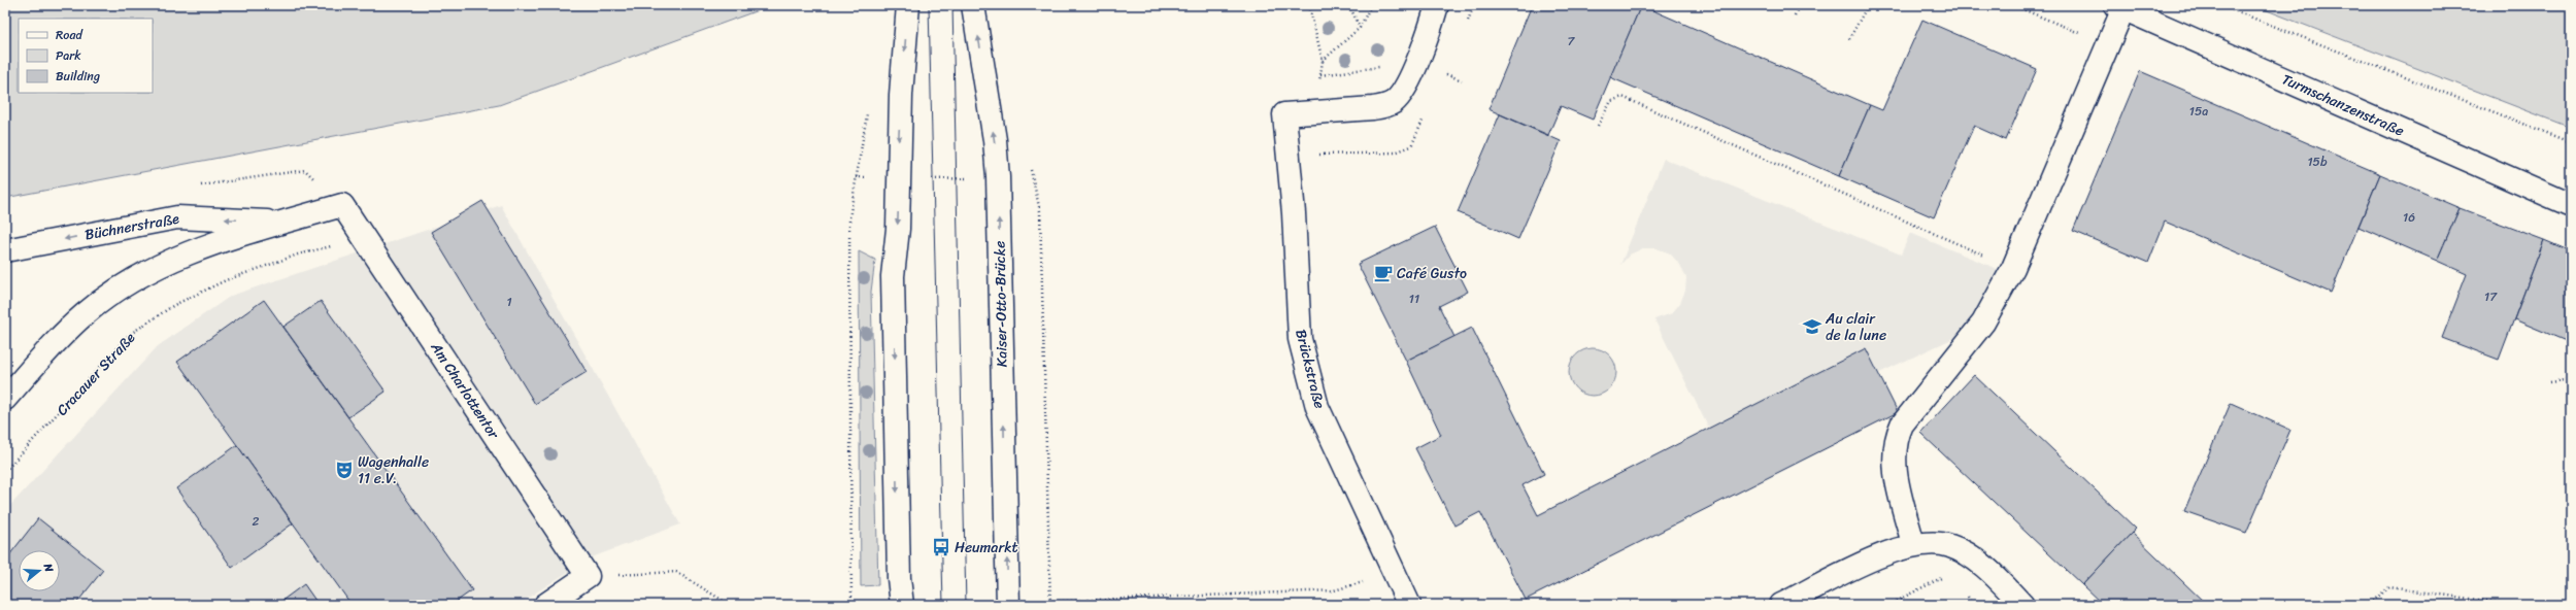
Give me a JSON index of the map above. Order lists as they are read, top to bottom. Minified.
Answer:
{"streets":{"street":["Turmschanzenstraße","Büchnerstraße","Kaiser-Otto-Brücke","Brückstraße","Am Charlottentor"],"path":["Cracauer Straße"]},"crossings":[["Büchnerstraße","Am Charlottentor"],["Cracauer Straße","Am Charlottentor"]],"one_way":["Büchnerstraße"],"places":{"cafe":["Café Gusto"],"school or university":["Au clair de la lune"],"theatre":["Wagenhalle 11 e.V."],"bus stop":["Heumarkt"]},"house_numbers":["7","15a","15b","16","17","11","1","2"],"legend":["Road","Park","Building"],"north":"right"}
